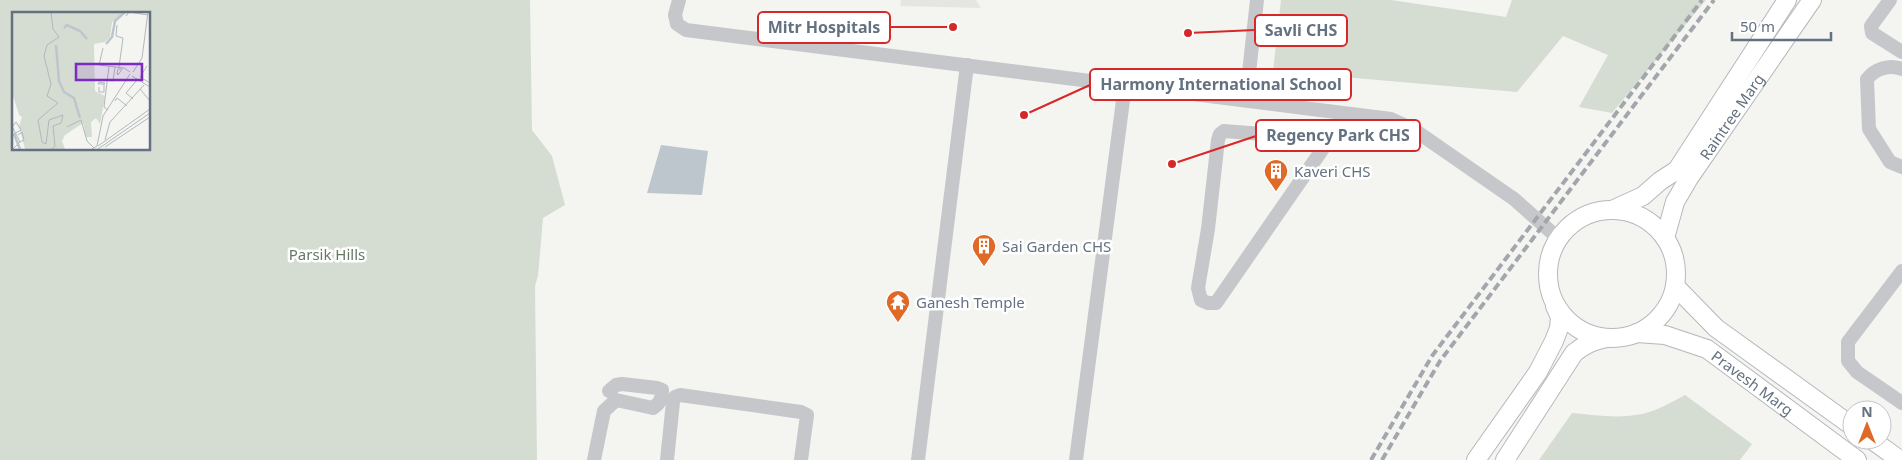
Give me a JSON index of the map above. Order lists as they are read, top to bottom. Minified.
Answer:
{"streets":{"main road":["Raintree Marg","Pravesh Marg"]},"crossings":[["Raintree Marg","Pravesh Marg"]],"parks":["Parsik Hills"],"places":{"other":["Mitr Hospitals","Savli CHS","Harmony International School","Regency Park CHS"],"building":["Kaveri CHS","Sai Garden CHS"],"temple":["Ganesh Temple"]},"scale_bar":"50 m","north":"top"}
